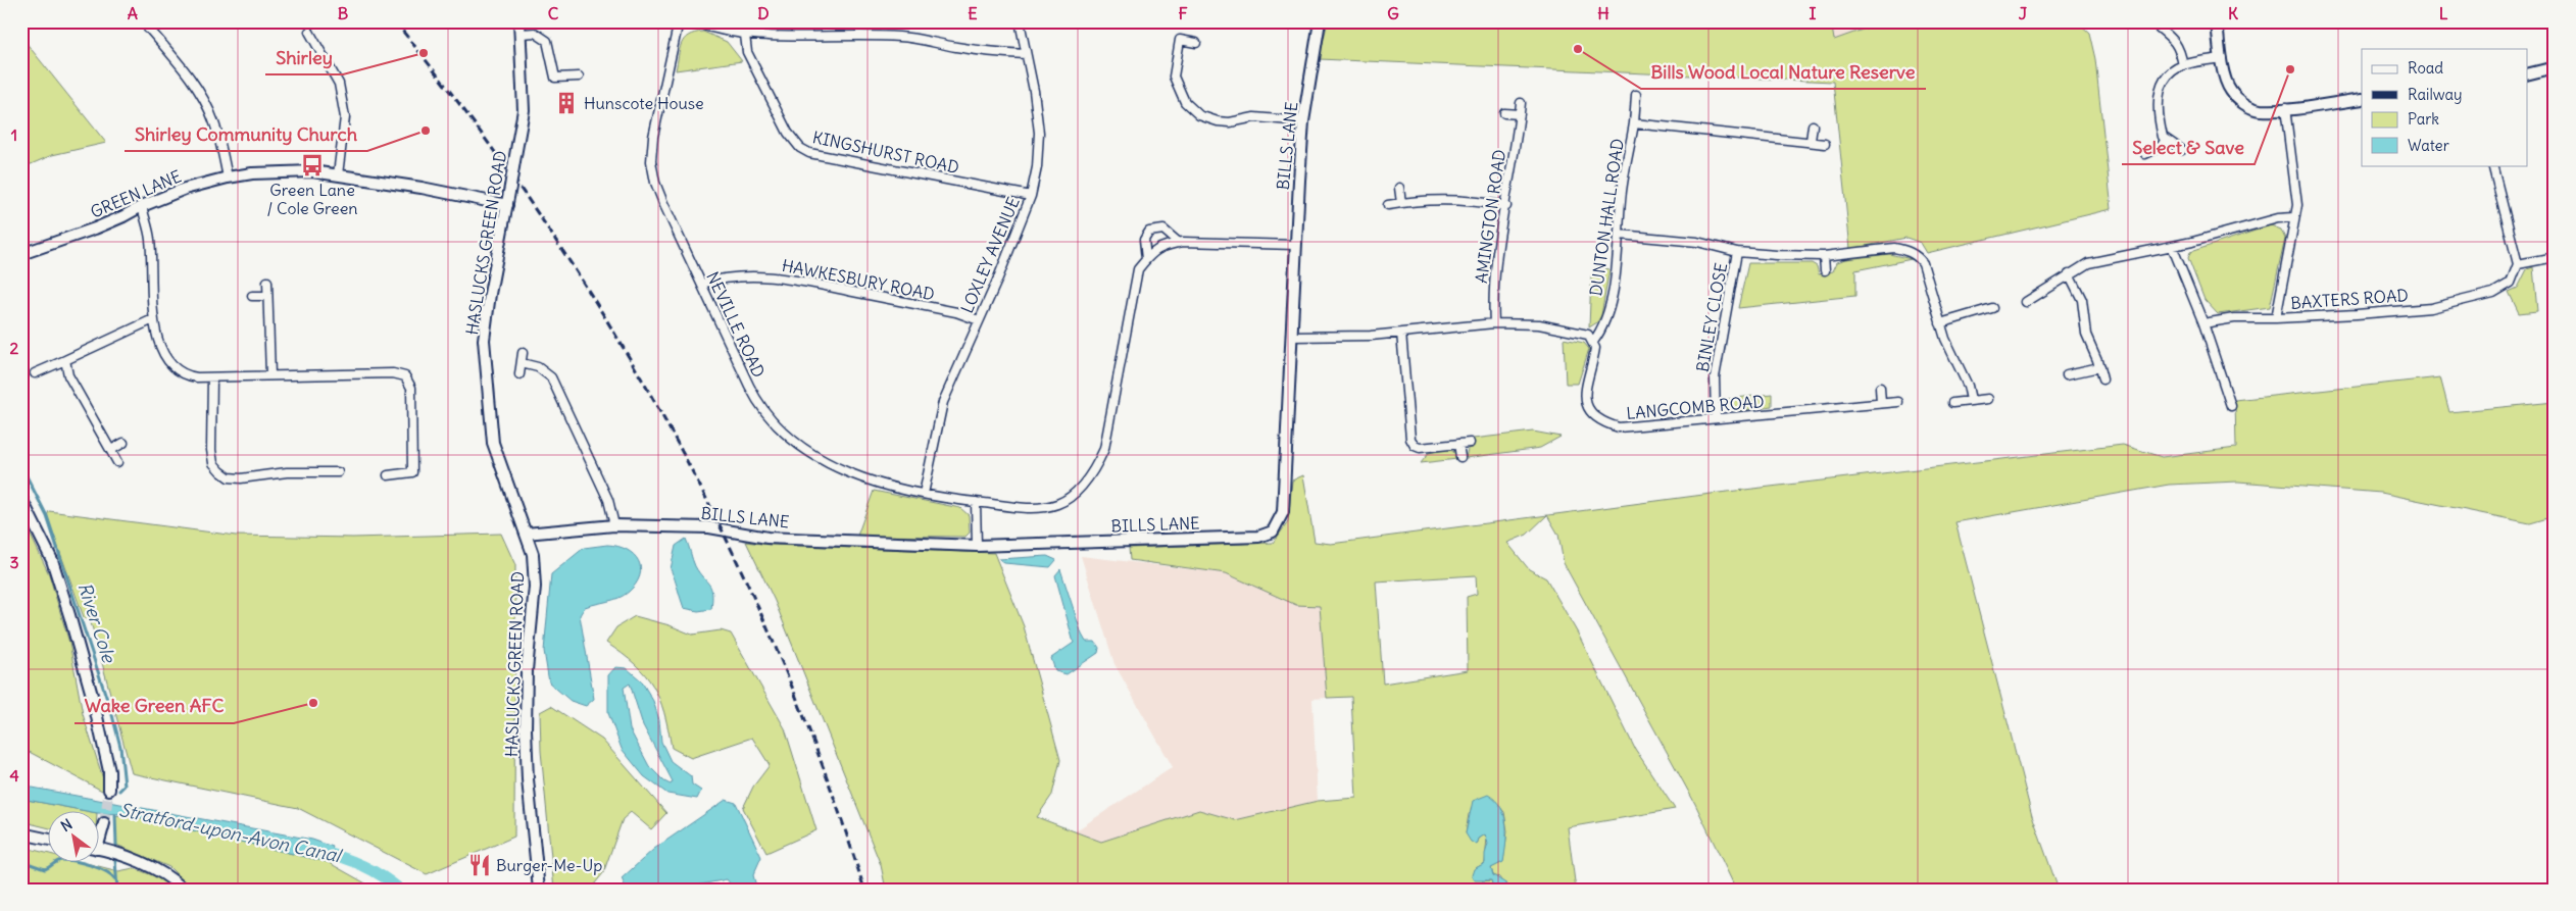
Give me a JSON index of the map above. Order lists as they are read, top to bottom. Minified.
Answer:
{"streets":{"street":["BILLS LANE","KINGSHURST ROAD","GREEN LANE","AMINGTON ROAD","DUNTON HALL ROAD","HASLUCKS GREEN ROAD","LOXLEY AVENUE","HAWKESBURY ROAD","BAXTERS ROAD","BINLEY CLOSE","NEVILLE ROAD","LANGCOMB ROAD"]},"crossings":[["BILLS LANE","HASLUCKS GREEN ROAD"],["KINGSHURST ROAD","LOXLEY AVENUE"],["GREEN LANE","HASLUCKS GREEN ROAD"],["DUNTON HALL ROAD","BINLEY CLOSE"],["DUNTON HALL ROAD","LANGCOMB ROAD"],["LOXLEY AVENUE","HAWKESBURY ROAD"],["LOXLEY AVENUE","NEVILLE ROAD"],["HAWKESBURY ROAD","NEVILLE ROAD"],["BINLEY CLOSE","LANGCOMB ROAD"]],"water":["River Cole","Stratford-upon-Avon Canal"],"places":{"other":["Bills Wood Local Nature Reserve","Shirley","Select & Save","Shirley Community Church","Wake Green AFC"],"building":["Hunscote House"],"bus stop":["Green Lane / Cole Green"],"restaurant":["Burger-Me-Up"]},"legend":["Road","Railway","Park","Water"],"north":"top left","grid":{"columns":["A","B","C","D","E","F","G","H","I","J","K","L"],"rows":["1","2","3","4"]}}
